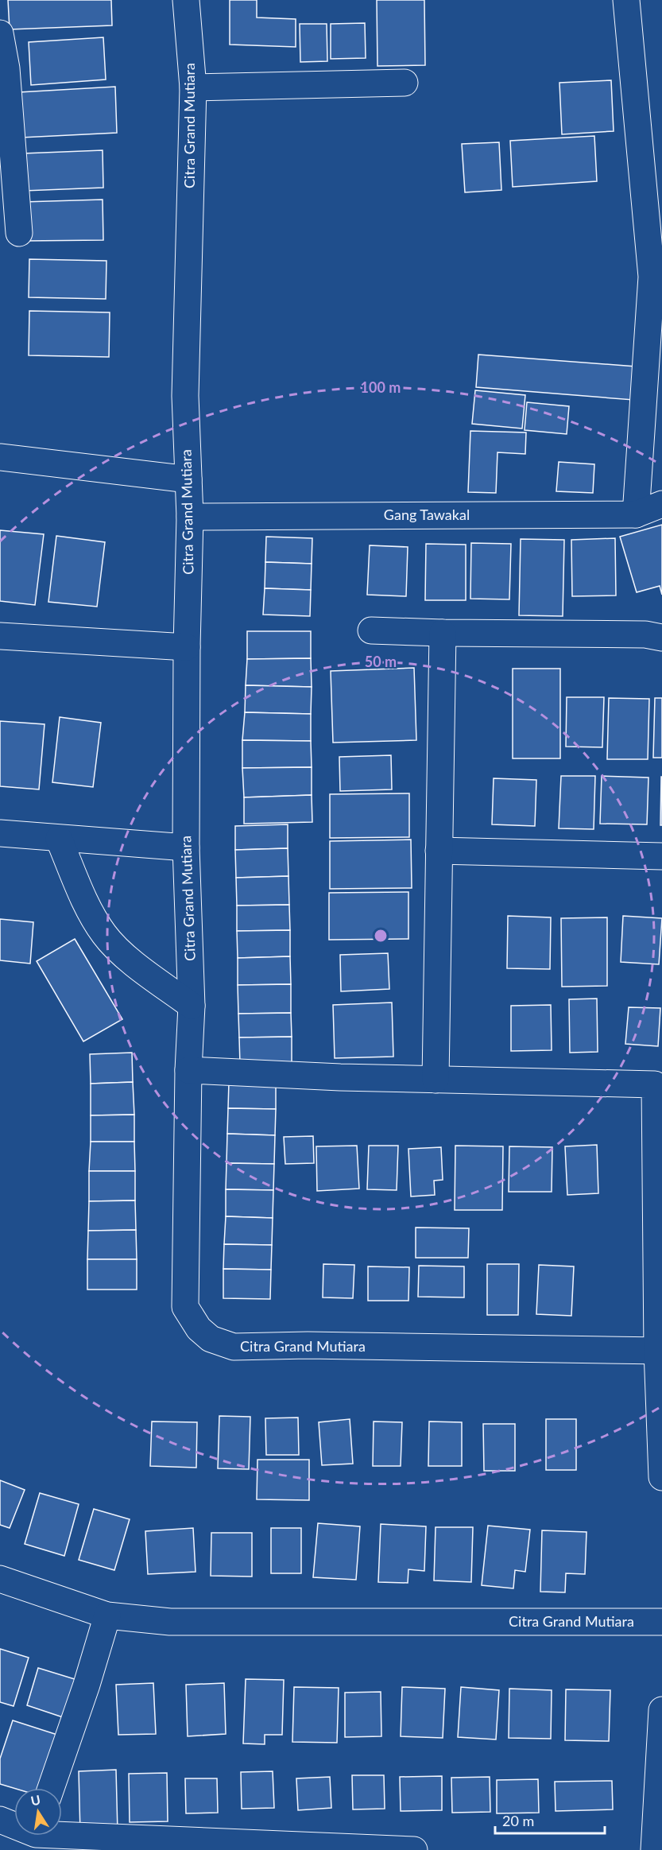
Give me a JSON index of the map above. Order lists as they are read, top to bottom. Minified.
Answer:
{"streets":{"street":["Citra Grand Mutiara","Gang Tawakal"]},"crossings":[["Citra Grand Mutiara","Gang Tawakal"]],"scale_bar":"20 m","north":"top","rings":["100 m","50 m"]}
